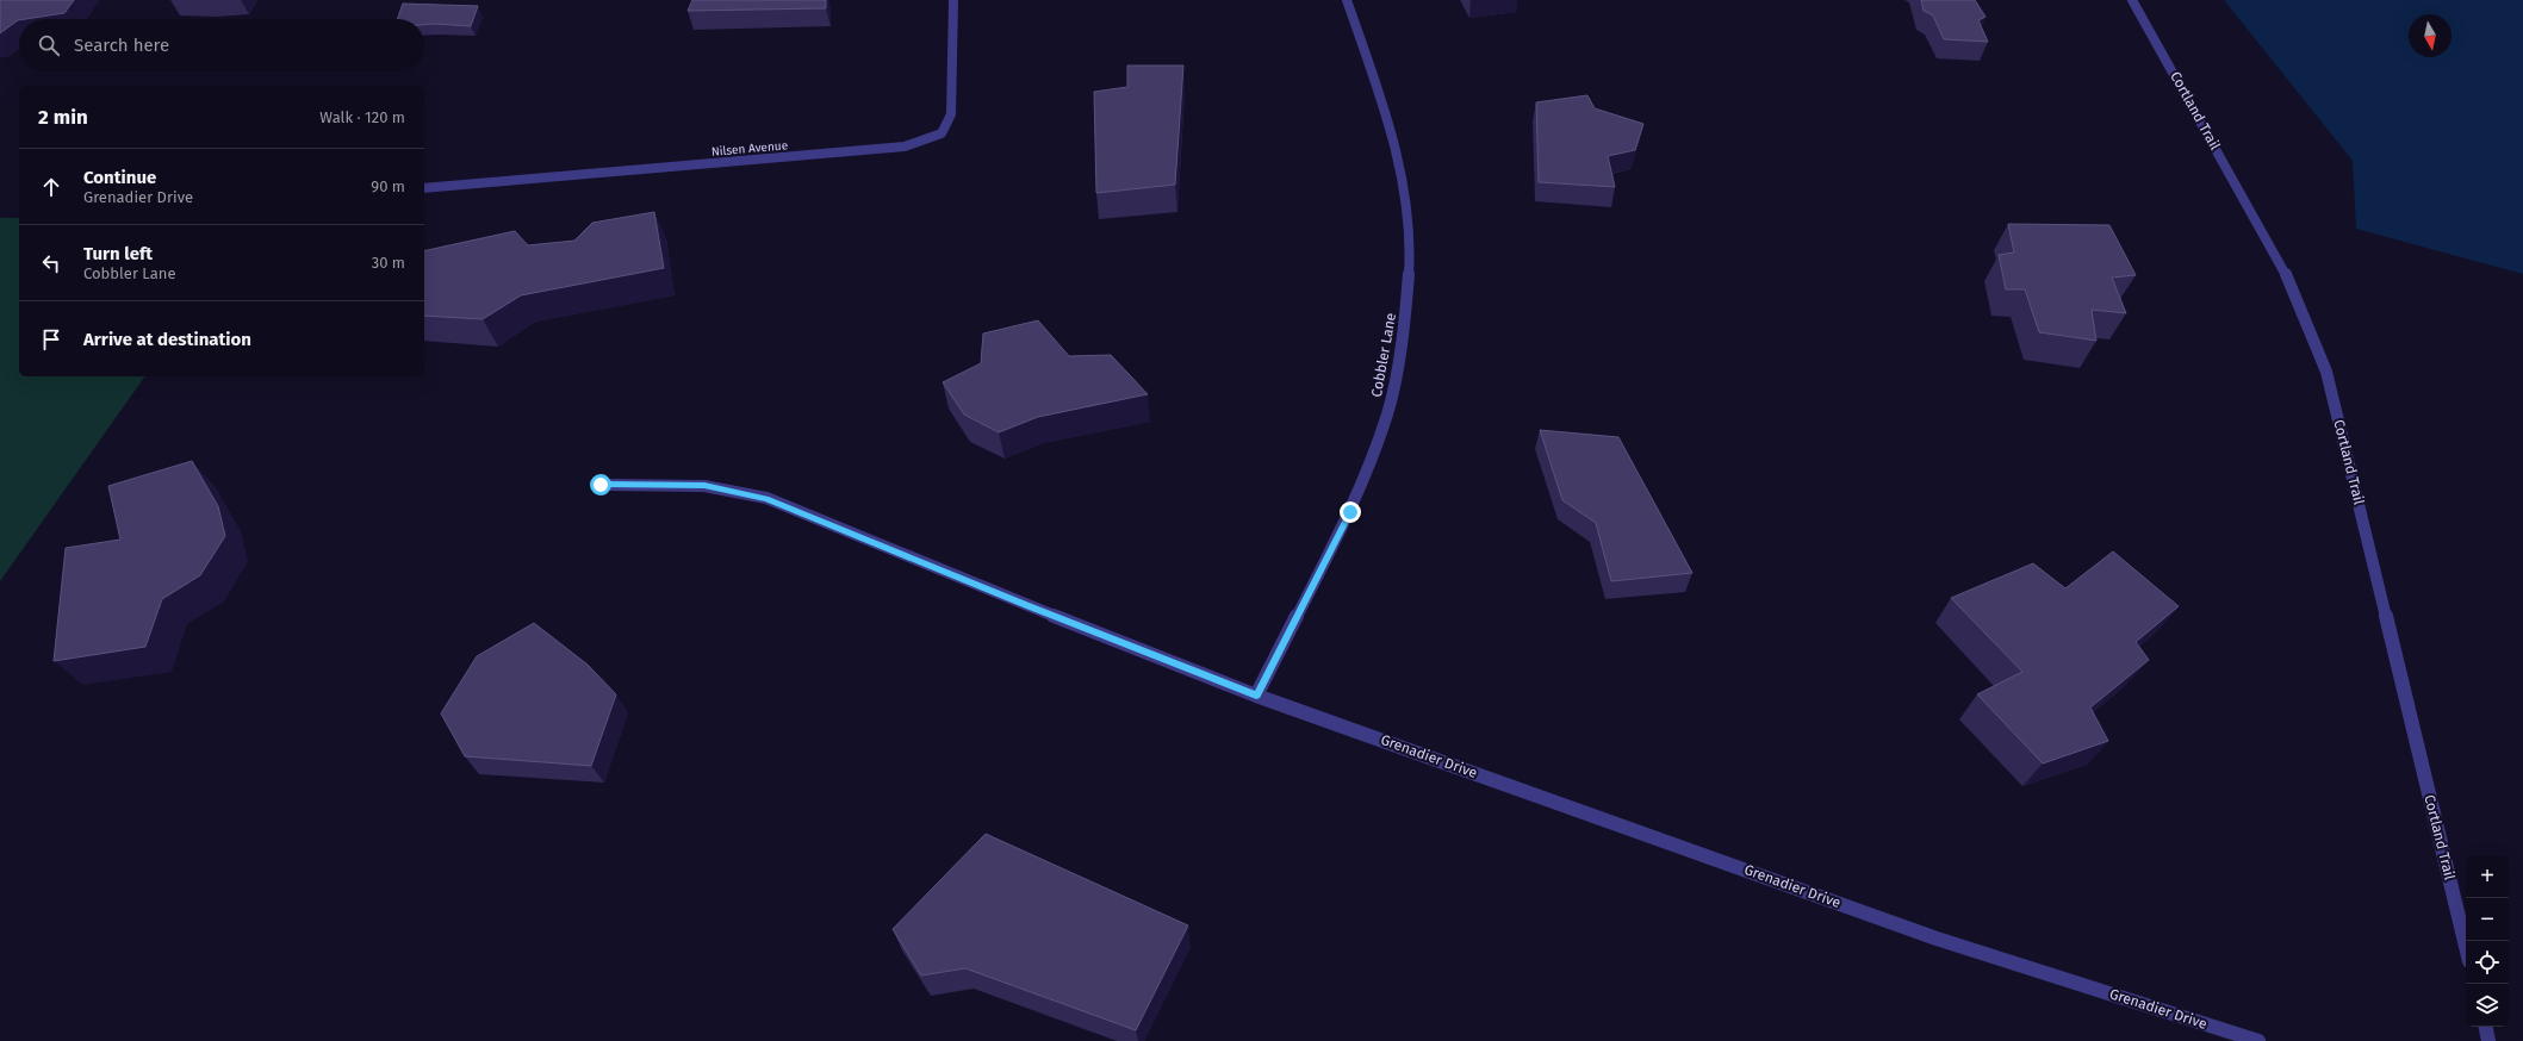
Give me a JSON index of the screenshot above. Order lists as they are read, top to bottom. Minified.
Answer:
{"streets":{"street":["Cortland Trail","Nilsen Avenue","Cobbler Lane","Grenadier Drive"]},"crossings":[["Cobbler Lane","Grenadier Drive"]],"north":"bottom","page":{"search":"Search here","heading":["2 min","Walk · 120 m"],"list":[["Continue","Grenadier Drive","90 m"],["Turn left","Cobbler Lane","30 m"],"Arrive at destination"],"map_buttons":["+","−"]}}
